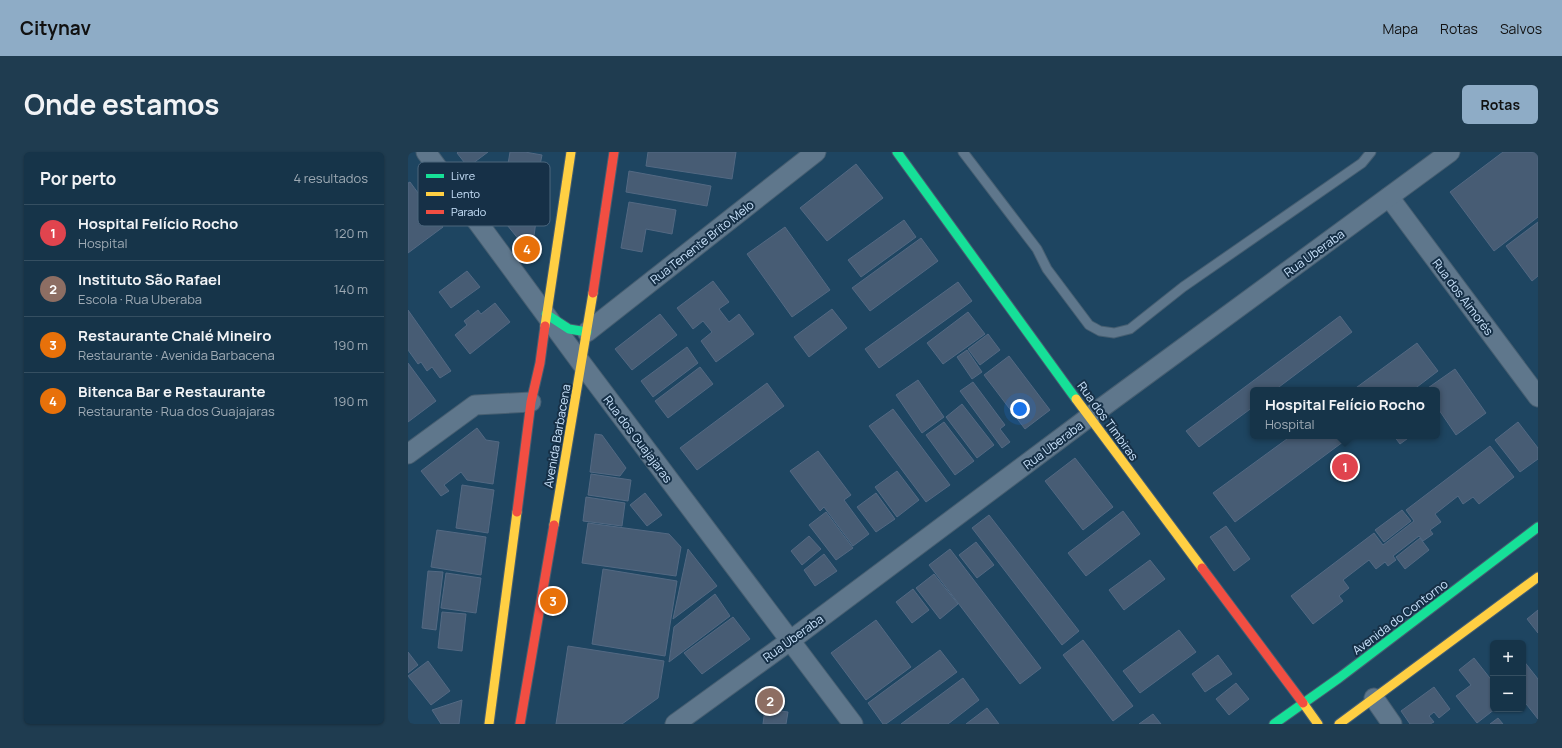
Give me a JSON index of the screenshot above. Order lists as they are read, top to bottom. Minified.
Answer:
{"streets":{"main road":["Rua dos Timbiras","Avenida Barbacena","Avenida do Contorno"],"street":["Rua Tenente Brito Melo","Rua Uberaba","Rua dos Aimorés","Rua dos Guajajaras"]},"crossings":[["Rua Tenente Brito Melo","Avenida Barbacena"],["Rua Uberaba","Rua dos Aimorés"],["Rua Uberaba","Rua dos Timbiras"],["Rua Uberaba","Rua dos Guajajaras"],["Rua dos Timbiras","Avenida do Contorno"],["Avenida Barbacena","Rua dos Guajajaras"]],"legend":["Livre","Lento","Parado"],"page":{"header":"Citynav","nav":["Mapa","Rotas","Salvos"],"title":"Onde estamos","buttons":"Rotas","heading":["Por perto","4 resultados"],"list":[{"mark":"1","name":"Hospital Felício Rocho","note":"Hospital","value":"120 m"},{"mark":"2","name":"Instituto São Rafael","note":"Escola · Rua Uberaba","value":"140 m"},{"mark":"3","name":"Restaurante Chalé Mineiro","note":"Restaurante · Avenida Barbacena","value":"190 m"},{"mark":"4","name":"Bitenca Bar e Restaurante","note":"Restaurante · Rua dos Guajajaras","value":"190 m"}],"pins":["4","1","3","2"],"popup":["Hospital Felício Rocho","Hospital"],"map_buttons":["+","−"]}}
